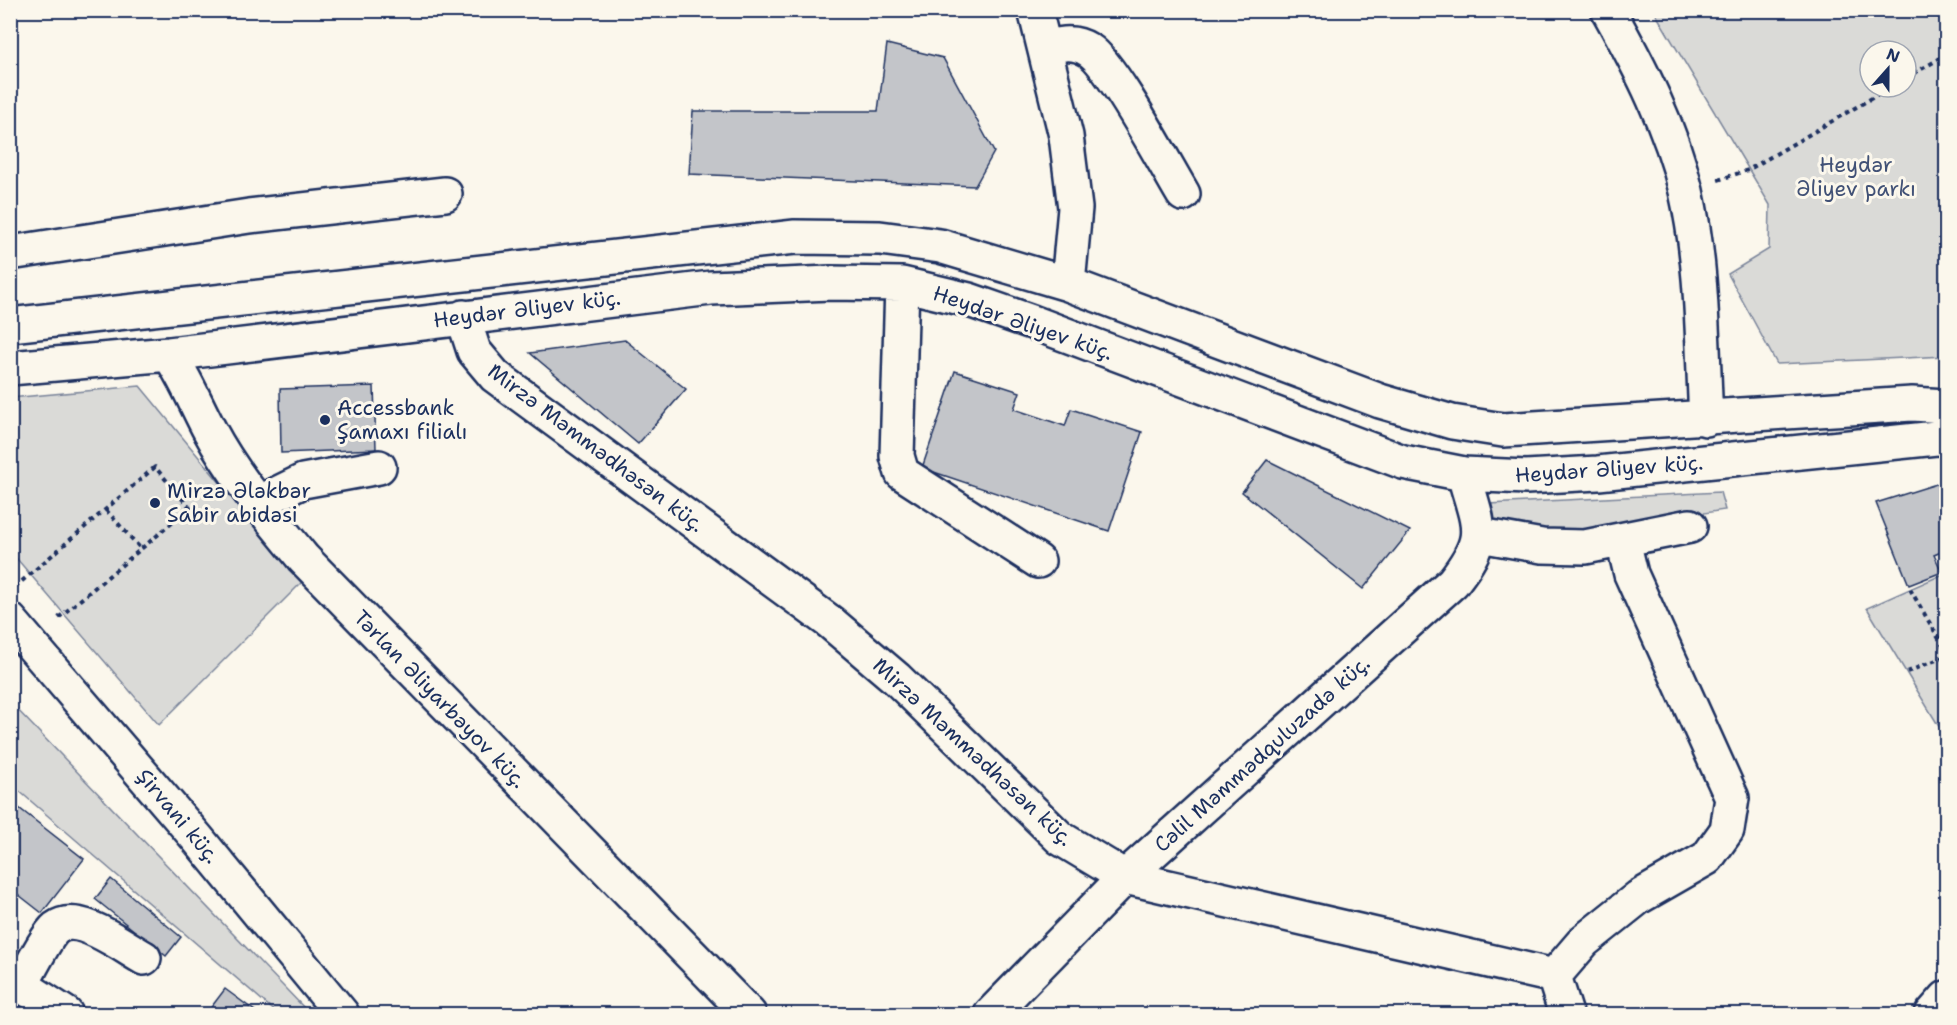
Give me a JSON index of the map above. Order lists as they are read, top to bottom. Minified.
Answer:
{"streets":{"street":["Heydər Əliyev küç.","Mirzə Məmmədhəsən küç.","Tərlan Əliyarbəyov küç.","Cəlil Məmmədquluzadə küç.","Şirvani küç."]},"crossings":[["Heydər Əliyev küç.","Mirzə Məmmədhəsən küç."],["Heydər Əliyev küç.","Tərlan Əliyarbəyov küç."],["Mirzə Məmmədhəsən küç.","Cəlil Məmmədquluzadə küç."]],"parks":["Heydər Əliyev parkı"],"places":["Accessbank Şamaxı filialı","Mirzə Ələkbər Sabir abidəsi"],"north":"top"}
